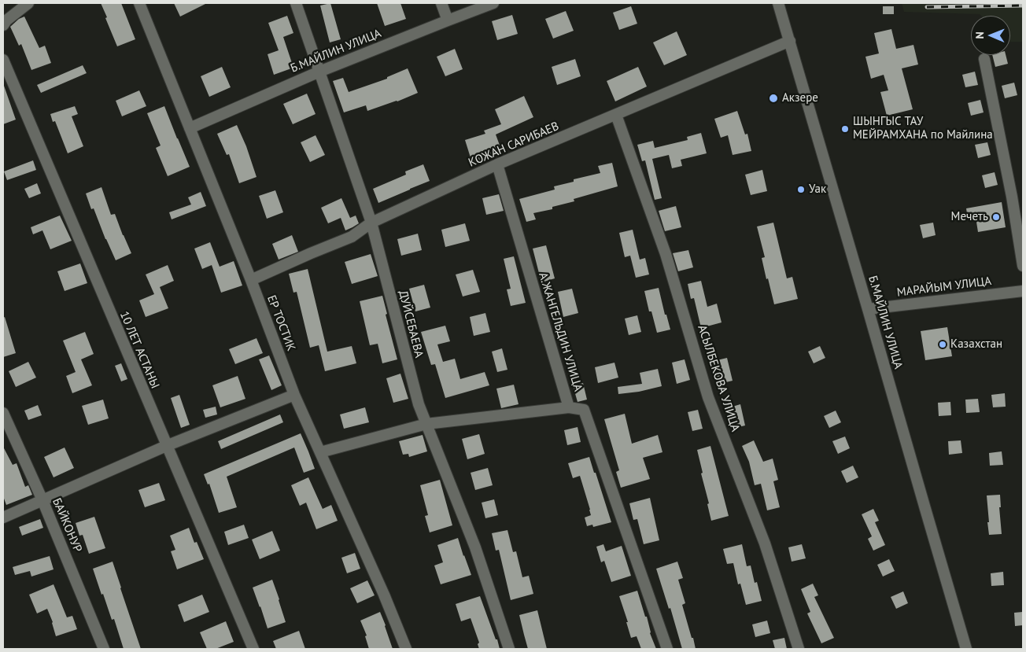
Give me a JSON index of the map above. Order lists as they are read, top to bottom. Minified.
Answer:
{"streets":{"street":["Б.МАЙЛИН УЛИЦА","КОЖАН САРИБАЕВ","МАРАЙЫМ УЛИЦА","ЕР ТОСТИК","ДУЙСЕБАЕВА","А.ЖАНГЕЛЬДИН УЛИЦА","10 ЛЕТ АСТАНЫ","АСЫЛБЕКОВА УЛИЦА","БАЙКОНУР"]},"crossings":[["Б.МАЙЛИН УЛИЦА","КОЖАН САРИБАЕВ"],["Б.МАЙЛИН УЛИЦА","МАРАЙЫМ УЛИЦА"],["Б.МАЙЛИН УЛИЦА","ЕР ТОСТИК"],["Б.МАЙЛИН УЛИЦА","ДУЙСЕБАЕВА"],["КОЖАН САРИБАЕВ","ЕР ТОСТИК"],["КОЖАН САРИБАЕВ","ДУЙСЕБАЕВА"],["КОЖАН САРИБАЕВ","А.ЖАНГЕЛЬДИН УЛИЦА"],["КОЖАН САРИБАЕВ","АСЫЛБЕКОВА УЛИЦА"]],"places":["Акзере","ШЫНГЫС ТАУ МЕЙРАМХАНА по Майлина","Уак","Мечеть","Казахстан"],"north":"left"}
